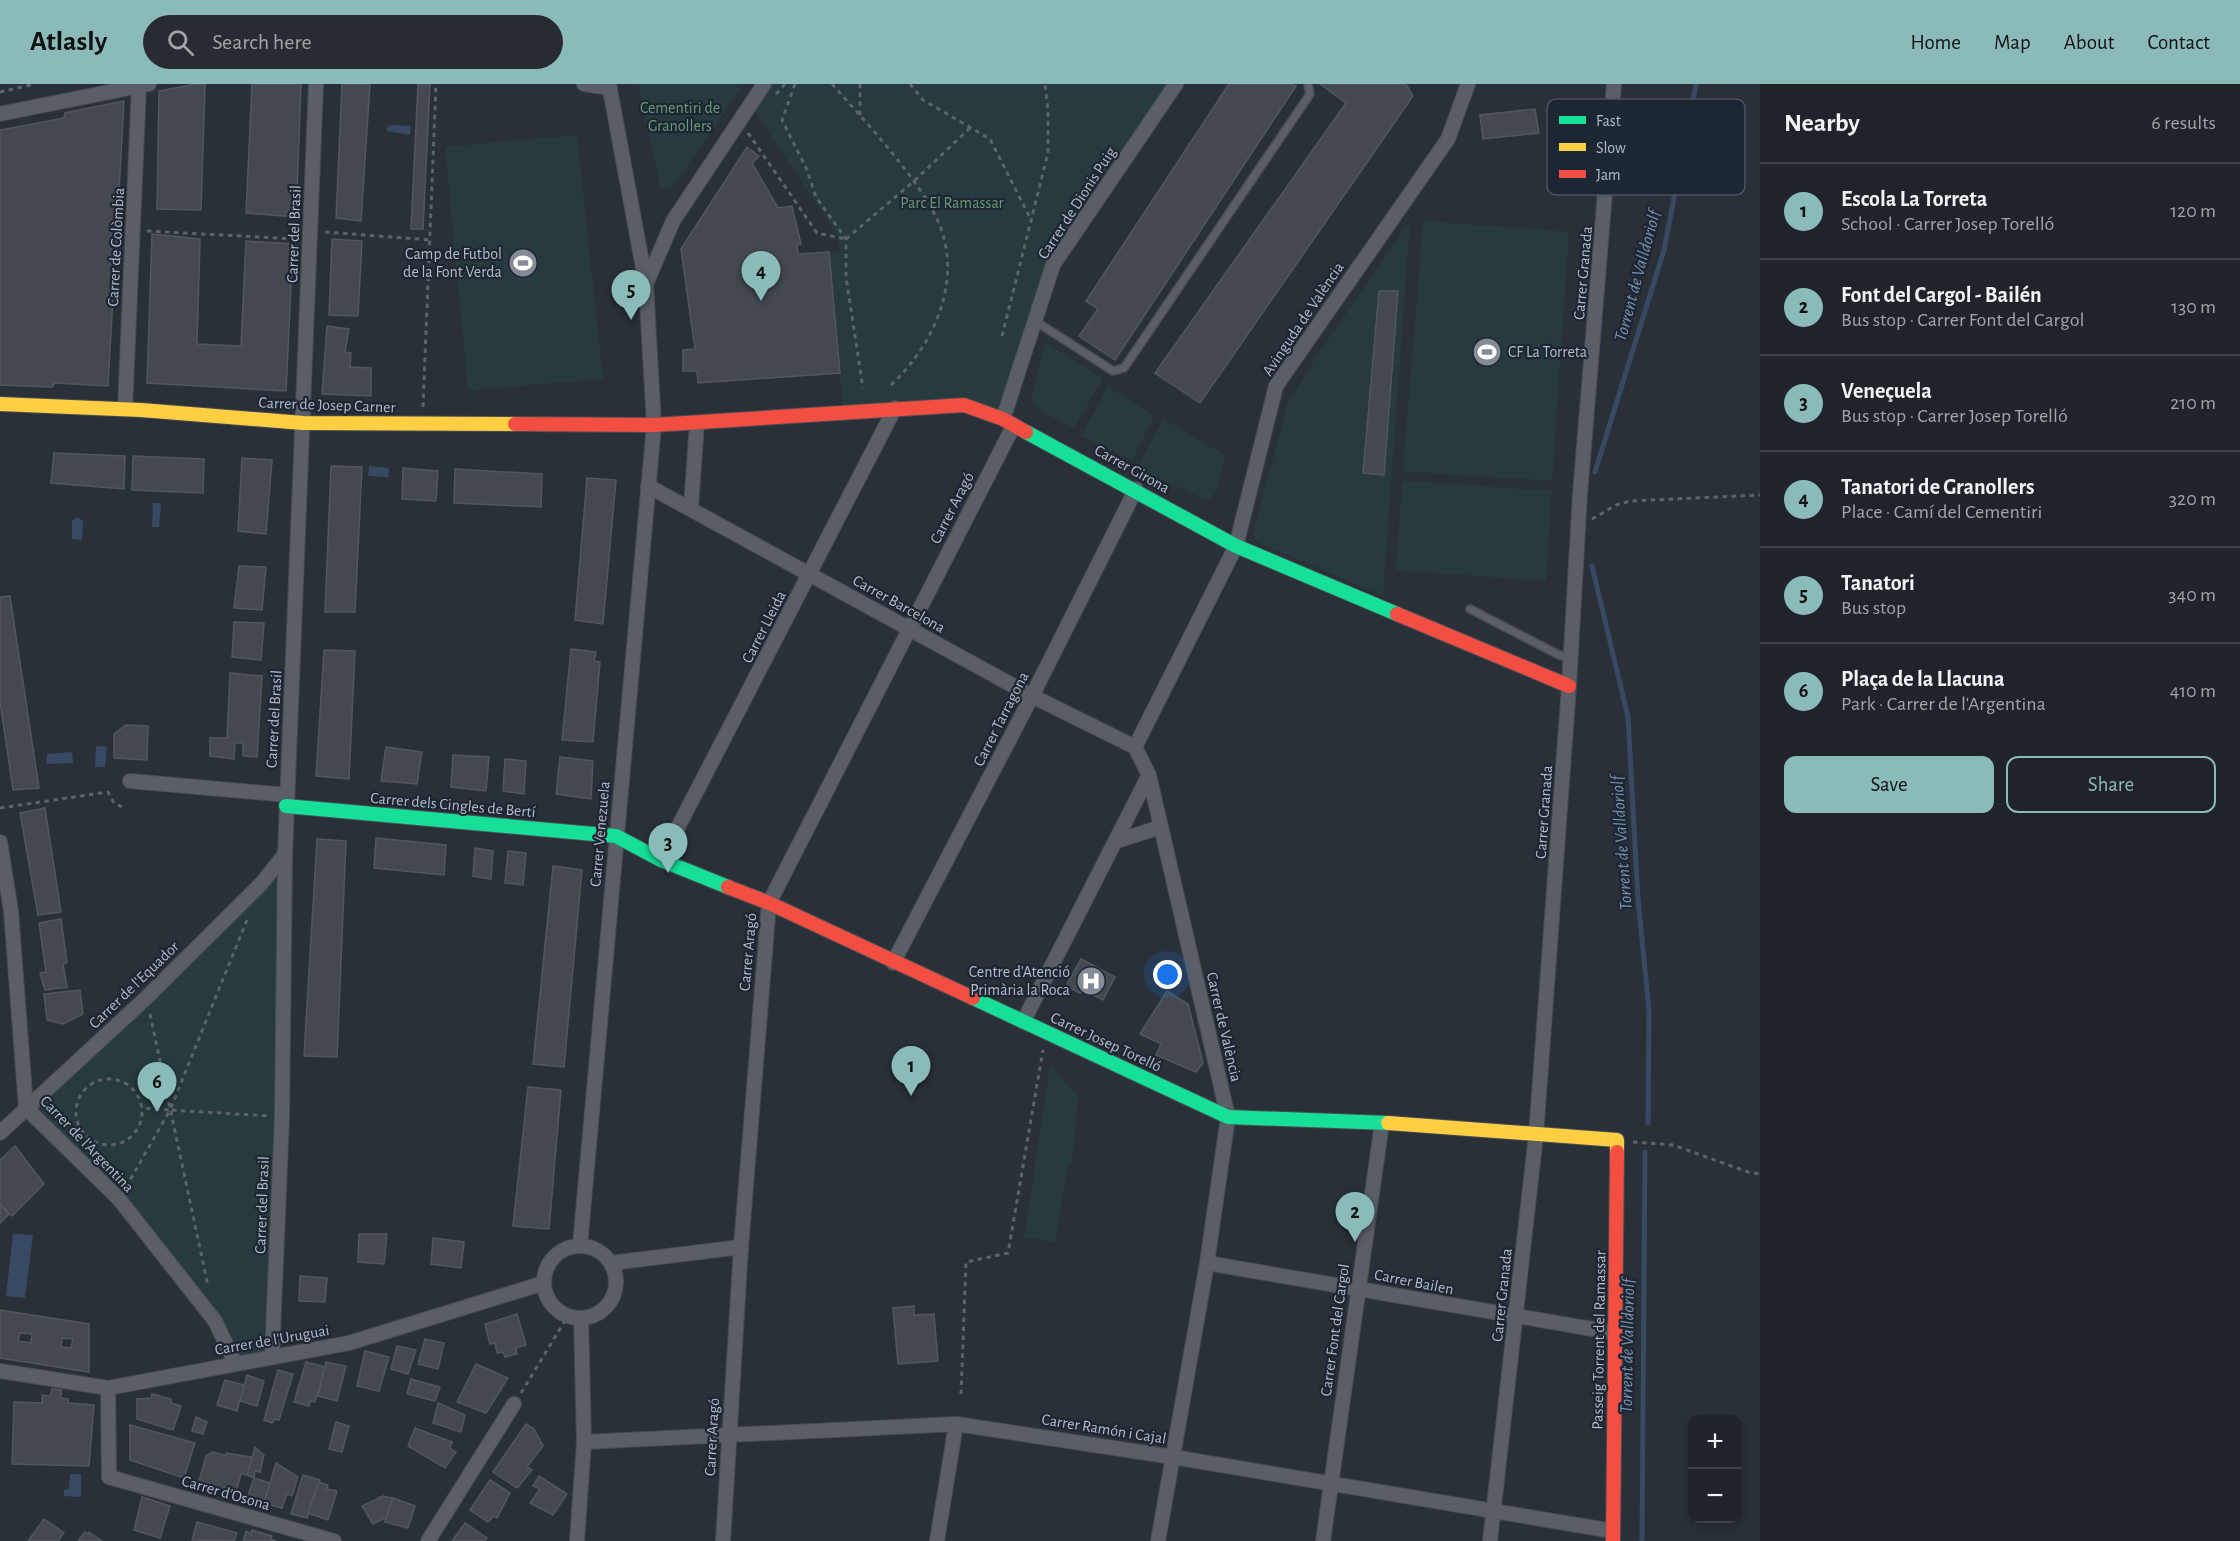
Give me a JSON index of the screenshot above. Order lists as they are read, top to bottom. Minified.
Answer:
{"streets":{"street":["Carrer de Dionis Puig","Carrer del Brasil","Carrer de Colòmbia","Carrer Granada","Avinguda de València","Carrer de Josep Carner","Carrer Girona","Carrer Aragó","Carrer Barcelona","Carrer Lleida","Carrer Tarragona","Carrer dels Cingles de Bertí","Carrer Venezuela","Carrer de l'Equador","Carrer de València","Carrer Josep Torelló","Carrer de l'Argentina","Carrer Bailen","Carrer Font del Cargol","Carrer de l'Uruguai","Passeig Torrent del Ramassar","Carrer Ramón i Cajal","Carrer d'Osona"]},"crossings":[["Carrer de Dionis Puig","Carrer Girona"],["Carrer de Dionis Puig","Carrer Aragó"],["Carrer del Brasil","Carrer de Josep Carner"],["Carrer del Brasil","Carrer dels Cingles de Bertí"],["Carrer del Brasil","Carrer de l'Equador"],["Carrer del Brasil","Carrer de l'Uruguai"],["Carrer de Colòmbia","Carrer de Josep Carner"],["Carrer Granada","Carrer Girona"],["Carrer Granada","Carrer Josep Torelló"],["Carrer Granada","Carrer Bailen"],["Carrer Granada","Carrer Ramón i Cajal"],["Avinguda de València","Carrer Girona"],["Carrer de Josep Carner","Carrer Girona"],["Carrer de Josep Carner","Carrer Venezuela"],["Carrer Girona","Carrer Aragó"],["Carrer Girona","Carrer Lleida"],["Carrer Girona","Carrer Tarragona"],["Carrer Girona","Carrer Venezuela"],["Carrer Aragó","Carrer Barcelona"],["Carrer Aragó","Carrer Josep Torelló"],["Carrer Aragó","Carrer Ramón i Cajal"],["Carrer Barcelona","Carrer Lleida"],["Carrer Barcelona","Carrer Tarragona"],["Carrer Barcelona","Carrer Venezuela"],["Carrer Barcelona","Carrer de València"],["Carrer Lleida","Carrer Josep Torelló"],["Carrer Tarragona","Carrer Josep Torelló"],["Carrer dels Cingles de Bertí","Carrer Venezuela"],["Carrer dels Cingles de Bertí","Carrer Josep Torelló"],["Carrer Venezuela","Carrer Josep Torelló"],["Carrer Venezuela","Carrer de l'Uruguai"],["Carrer de l'Equador","Carrer de l'Argentina"],["Carrer de València","Carrer Josep Torelló"],["Carrer de València","Carrer Bailen"],["Carrer de València","Carrer Ramón i Cajal"],["Carrer Josep Torelló","Carrer Font del Cargol"],["Carrer Josep Torelló","Passeig Torrent del Ramassar"],["Carrer de l'Argentina","Carrer de l'Uruguai"],["Carrer Bailen","Carrer Font del Cargol"],["Carrer Bailen","Passeig Torrent del Ramassar"],["Carrer Font del Cargol","Carrer Ramón i Cajal"],["Carrer de l'Uruguai","Carrer d'Osona"],["Passeig Torrent del Ramassar","Carrer Ramón i Cajal"]],"water":["Torrent de Valldoriolf"],"parks":["Cementiri de Granollers","Parc El Ramassar"],"places":{"sports":["Camp de Futbol de la Font Verda","CF La Torreta"],"hospital":["Centre d'Atenció Primària la Roca"]},"legend":["Fast","Slow","Jam"],"page":{"header":"Atlasly","search":"Search here","nav":["Home","Map","About","Contact"],"heading":["Nearby","6 results"],"list":[{"mark":"1","name":"Escola La Torreta","note":"School · Carrer Josep Torelló","value":"120 m"},{"mark":"2","name":"Font del Cargol - Bailén","note":"Bus stop · Carrer Font del Cargol","value":"130 m"},{"mark":"3","name":"Veneçuela","note":"Bus stop · Carrer Josep Torelló","value":"210 m"},{"mark":"4","name":"Tanatori de Granollers","note":"Place · Camí del Cementiri","value":"320 m"},{"mark":"5","name":"Tanatori","note":"Bus stop","value":"340 m"},{"mark":"6","name":"Plaça de la Llacuna","note":"Park · Carrer de l'Argentina","value":"410 m"}],"pins":["4","5","3","1","6","2"],"buttons":["Save","Share"],"map_buttons":["+","−"]}}
